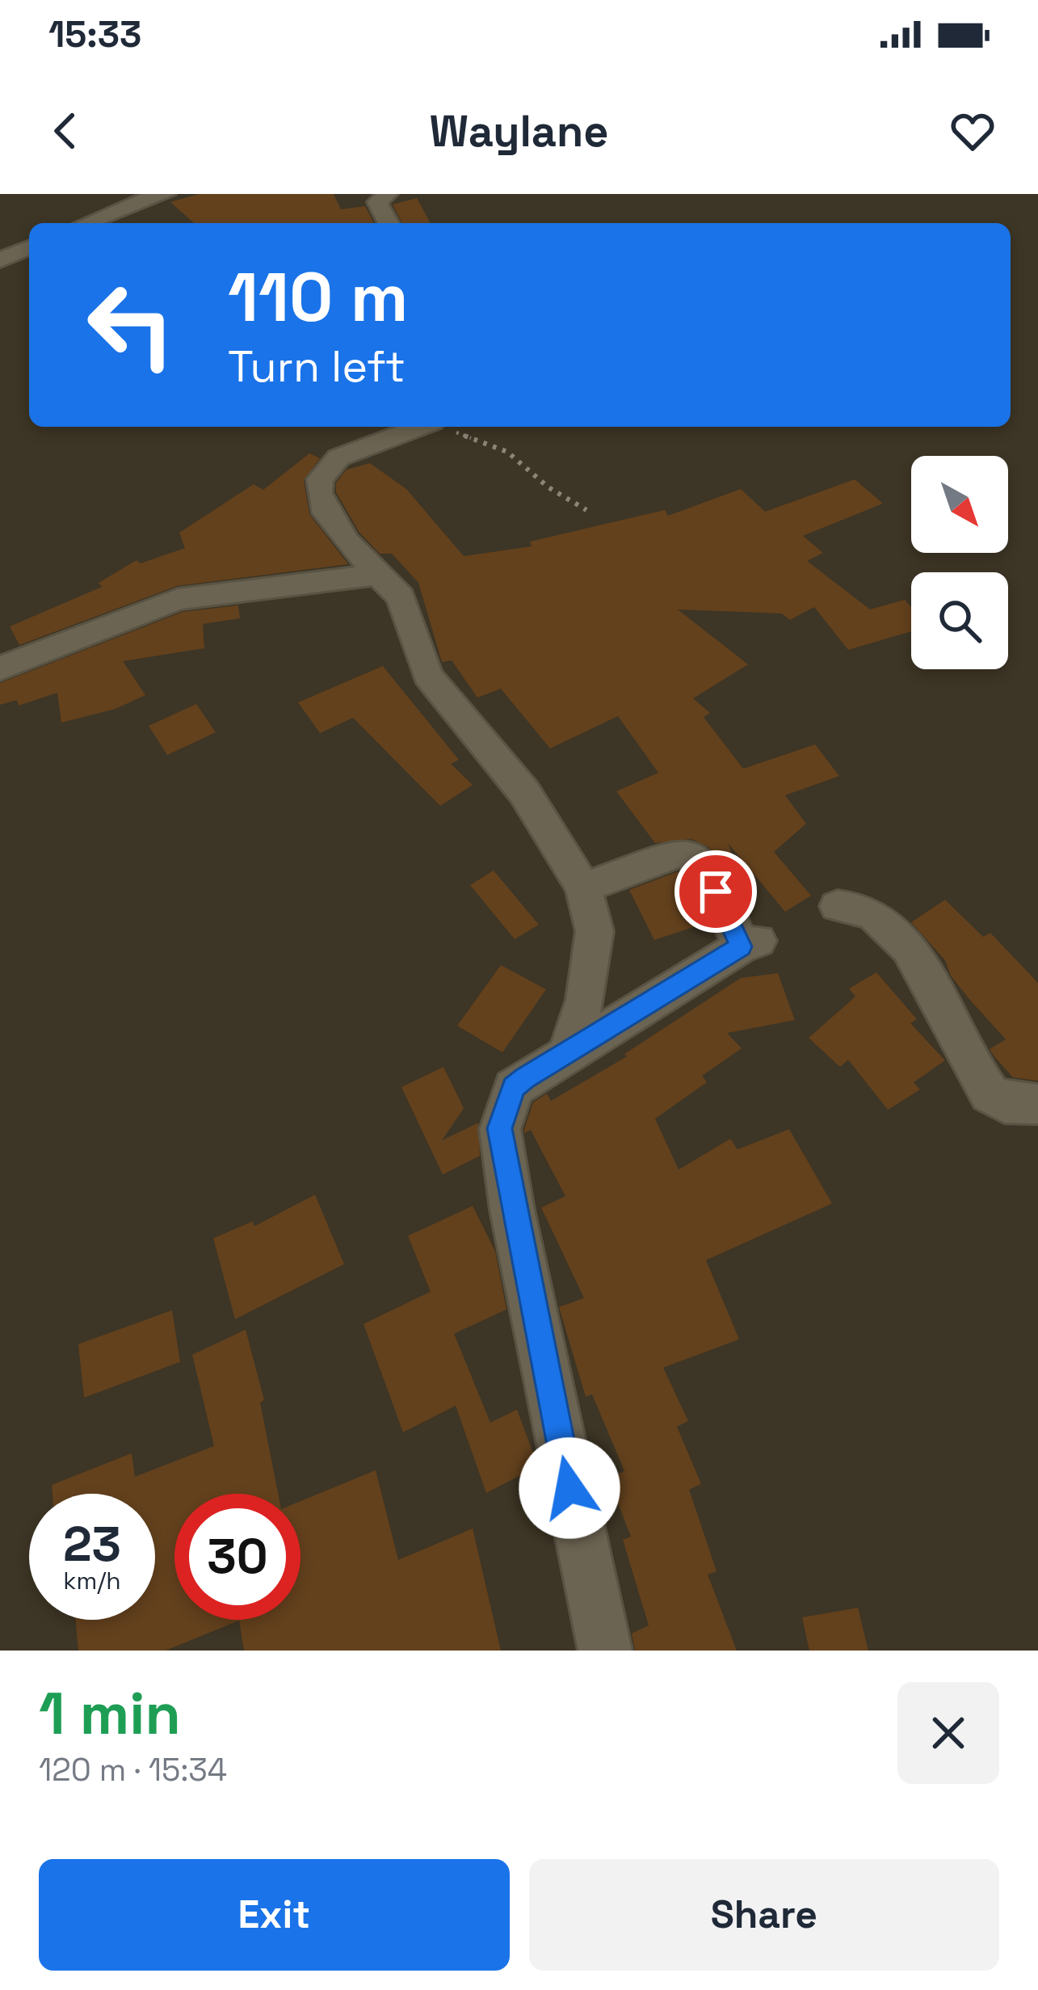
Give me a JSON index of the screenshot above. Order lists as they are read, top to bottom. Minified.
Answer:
{"north":"bottom right","page":{"status":"15:33","header":"Waylane","turn":["110 m","Turn left"],"speed":"23 km/h","limit":"30","heading":["1 min","120 m · 15:34"],"buttons":["Exit","Share"]}}
